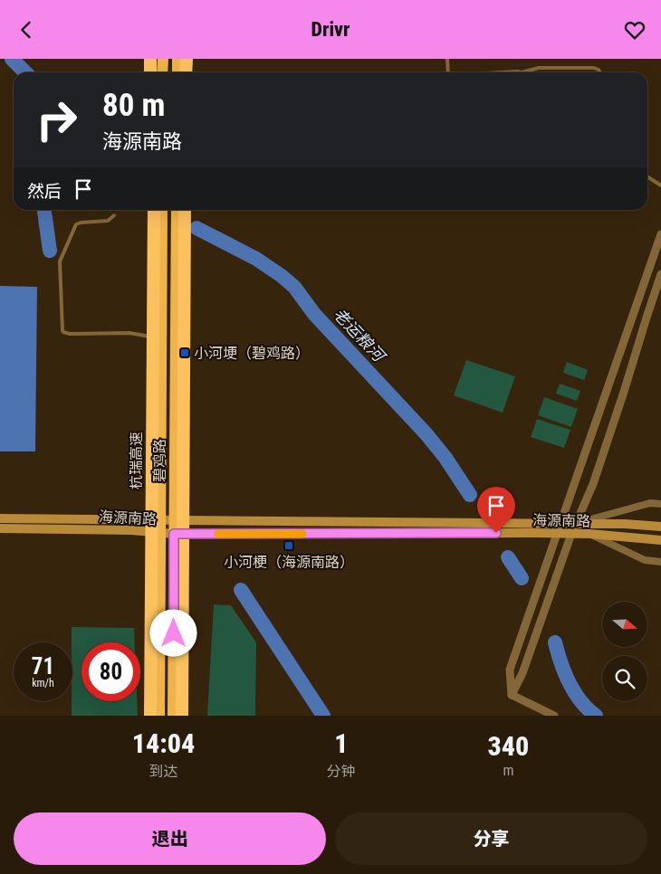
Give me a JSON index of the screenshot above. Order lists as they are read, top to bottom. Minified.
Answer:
{"streets":{"highway":["杭瑞高速","碧鸡路"],"main road":["海源南路"]},"crossings":[["碧鸡路","海源南路"]],"water":["老运粮河"],"places":{"transit":["小河埂（碧鸡路）","小河梗（海源南路）"]},"north":"right","page":{"header":"Drivr","turn":["80 m","海源南路"],"then":"然后","speed":"71 km/h","limit":"80","eta":["14:04","到达","1","分钟","340","m"],"buttons":["退出","分享"]}}
